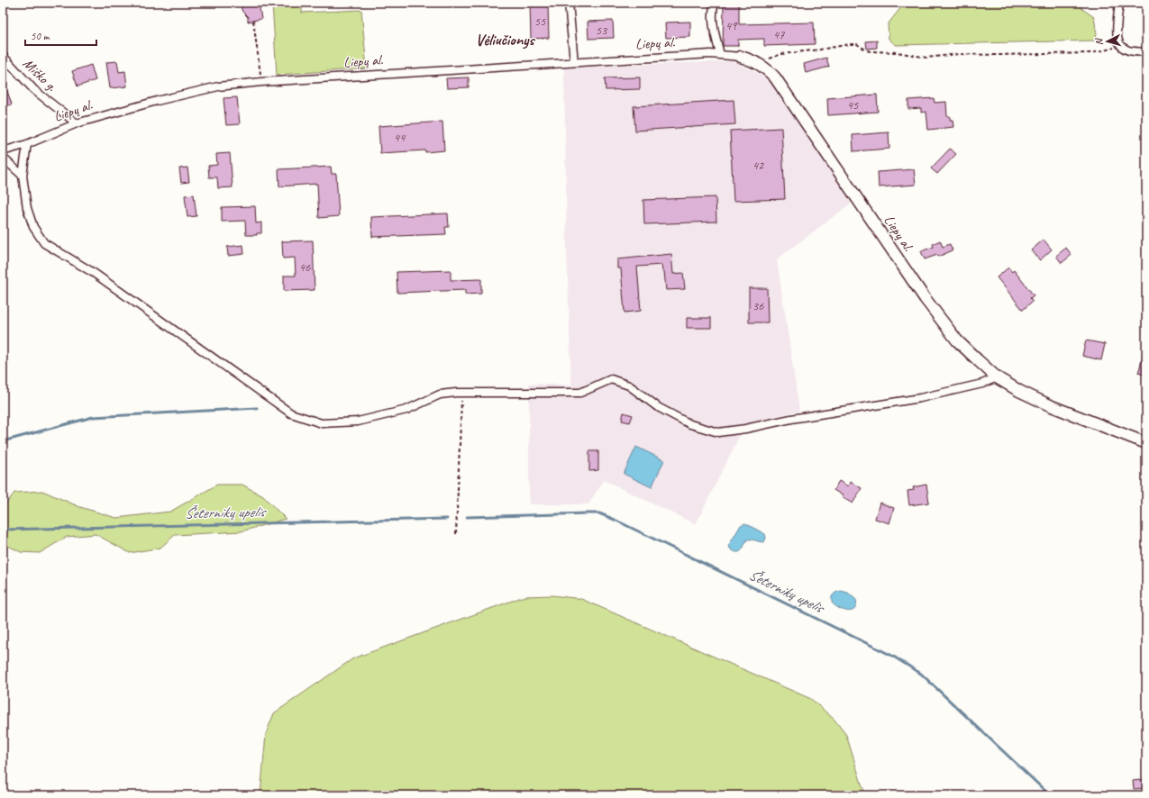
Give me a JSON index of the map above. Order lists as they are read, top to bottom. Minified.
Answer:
{"streets":{"main road":["Liepų al."],"street":["Miško g."]},"crossings":[["Liepų al.","Miško g."]],"districts":["Vėliučionys"],"water":["Šeternikų upelis"],"house_numbers":["55","49","53","47","45","44","42","46","36"],"scale_bar":"50 m","north":"left"}
